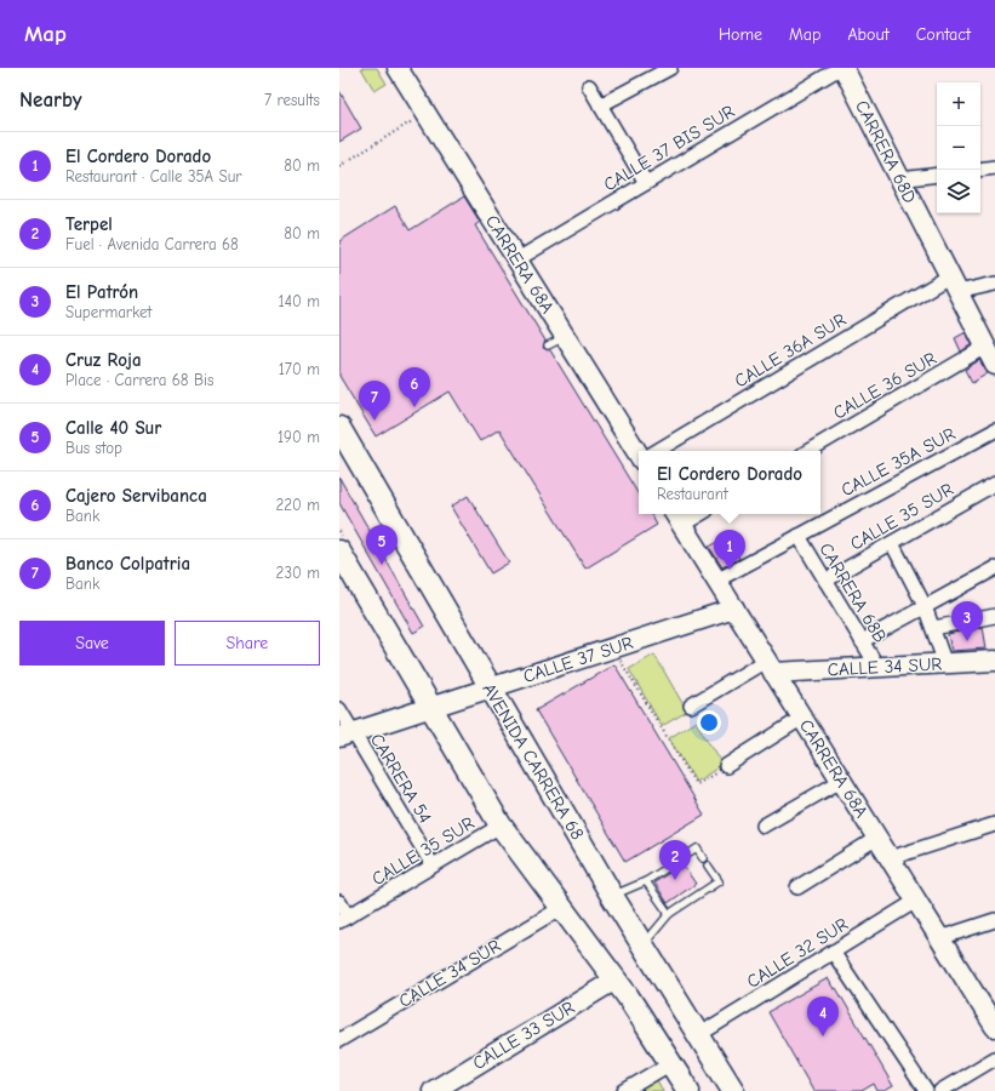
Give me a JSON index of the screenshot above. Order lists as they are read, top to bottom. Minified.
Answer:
{"streets":{"main road":["AVENIDA CARRERA 68"],"street":["CALLE 37 BIS SUR","CARRERA 68D","CARRERA 68A","CALLE 36A SUR","CALLE 36 SUR","CALLE 35A SUR","CALLE 35 SUR","CARRERA 68B","CALLE 37 SUR","CALLE 34 SUR","CARRERA 54","CALLE 32 SUR","CALLE 33 SUR"]},"crossings":[["CALLE 37 BIS SUR","CARRERA 68D"],["CALLE 37 BIS SUR","CARRERA 68A"],["CARRERA 68D","CALLE 36A SUR"],["CARRERA 68D","CALLE 36 SUR"],["CARRERA 68A","CALLE 35A SUR"],["CARRERA 68A","CALLE 37 SUR"],["CARRERA 68A","CALLE 34 SUR"],["CARRERA 68A","CALLE 32 SUR"],["CALLE 35A SUR","CARRERA 68B"],["CALLE 35 SUR","CARRERA 68B"],["CALLE 35 SUR","CARRERA 54"],["CARRERA 68B","CALLE 34 SUR"],["CALLE 37 SUR","AVENIDA CARRERA 68"],["CALLE 37 SUR","CARRERA 54"],["AVENIDA CARRERA 68","CALLE 32 SUR"]],"page":{"header":"Map","nav":["Home","Map","About","Contact"],"heading":["Nearby","7 results"],"map_buttons":["+","−"],"list":[{"mark":"1","name":"El Cordero Dorado","note":"Restaurant · Calle 35A Sur","value":"80 m"},{"mark":"2","name":"Terpel","note":"Fuel · Avenida Carrera 68","value":"80 m"},{"mark":"3","name":"El Patrón","note":"Supermarket","value":"140 m"},{"mark":"4","name":"Cruz Roja","note":"Place · Carrera 68 Bis","value":"170 m"},{"mark":"5","name":"Calle 40 Sur","note":"Bus stop","value":"190 m"},{"mark":"6","name":"Cajero Servibanca","note":"Bank","value":"220 m"},{"mark":"7","name":"Banco Colpatria","note":"Bank","value":"230 m"}],"pins":["6","7","5","1","3","2","4"],"popup":["El Cordero Dorado","Restaurant"],"buttons":["Save","Share"]}}
